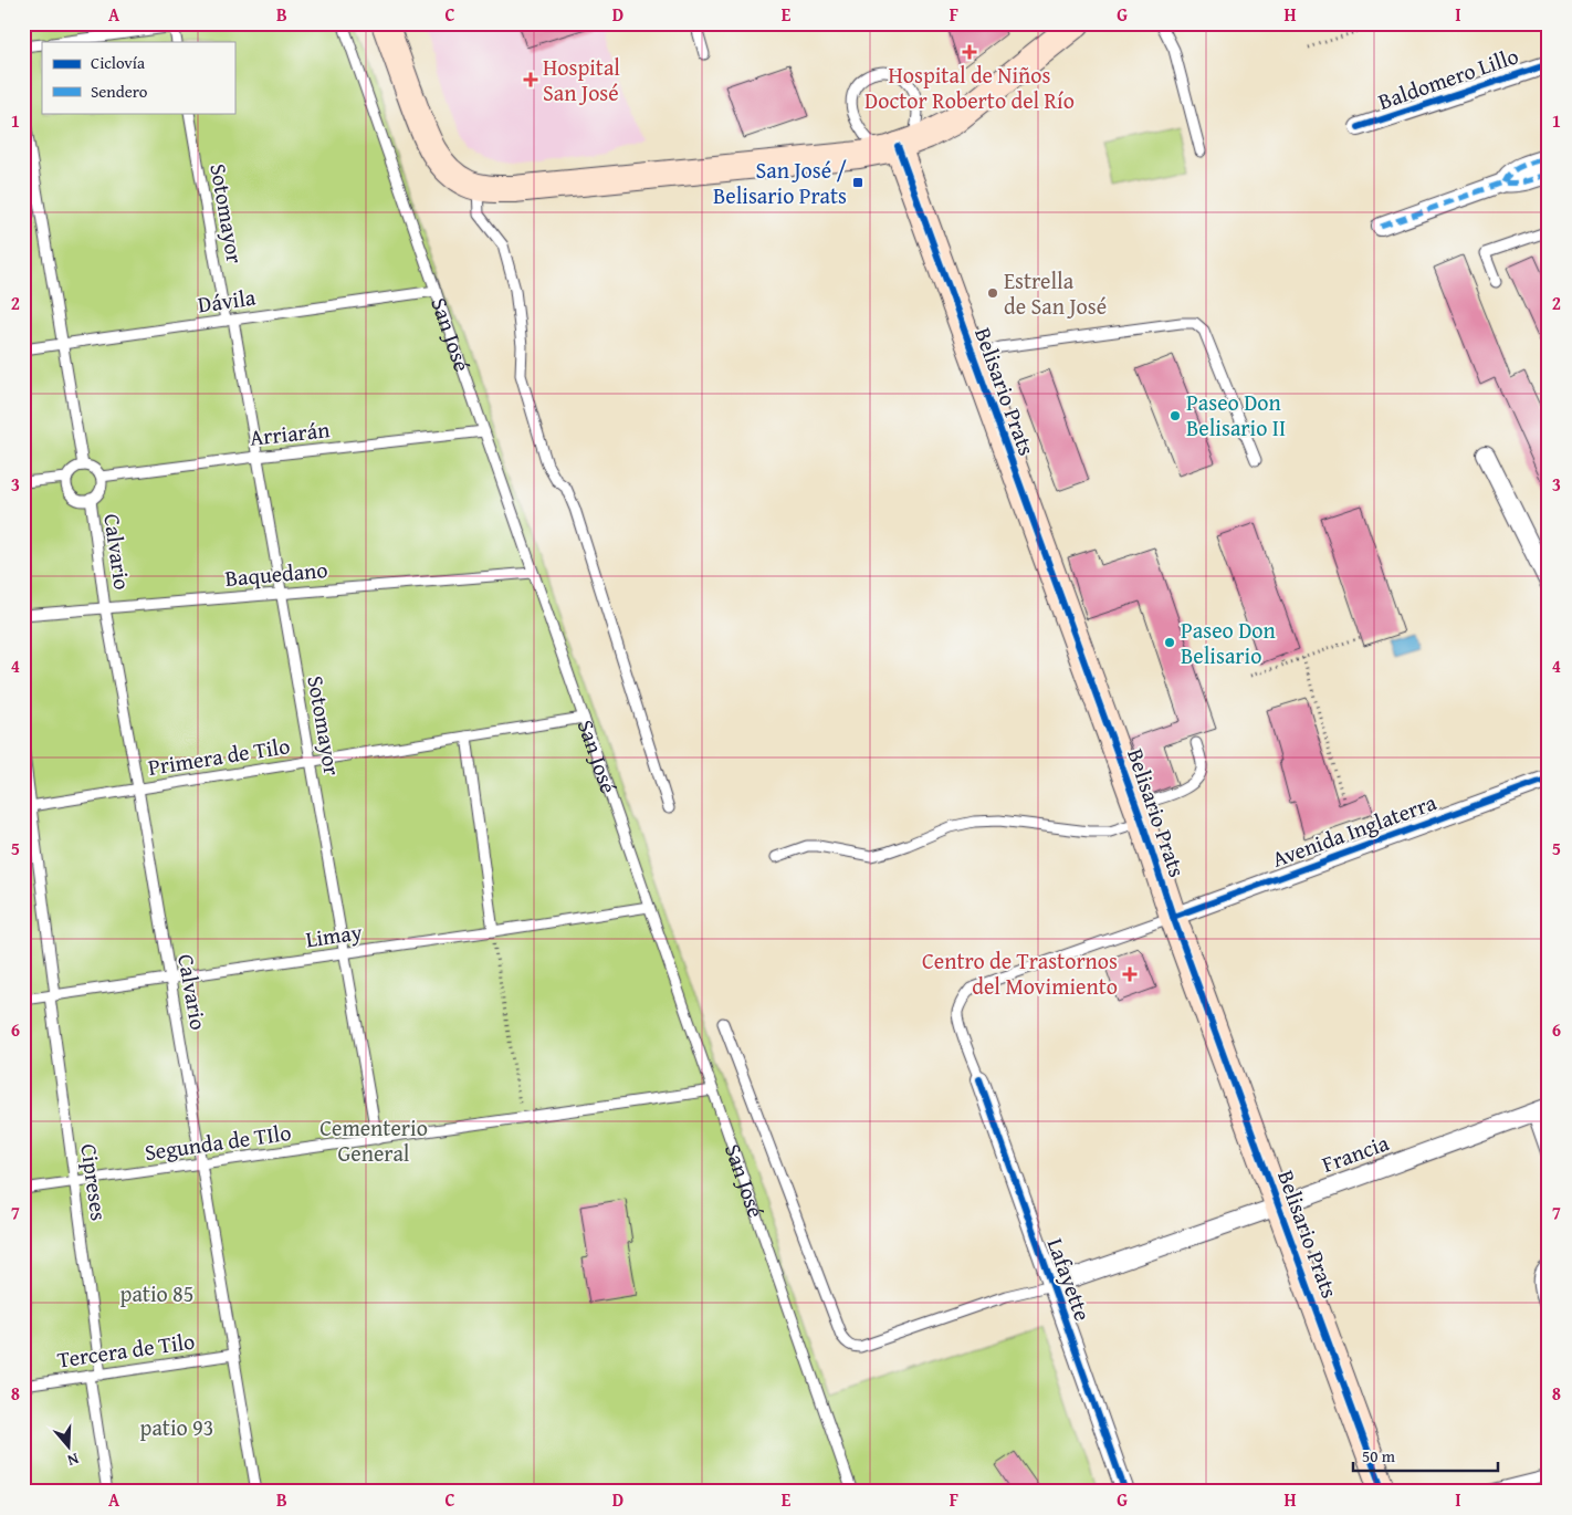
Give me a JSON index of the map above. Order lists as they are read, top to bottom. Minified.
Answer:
{"streets":{"street":["Baldomero Lillo","Belisario Prats","Avenida Inglaterra","Francia","Lafayette"],"lane":["Sotomayor","Dávila","San José","Arriarán","Calvario","Baquedano","Primera de Tilo","Limay","Segunda de TIlo","Cipreses","Tercera de Tilo"]},"crossings":[["Sotomayor","Dávila"],["Sotomayor","Arriarán"],["Sotomayor","Baquedano"],["Sotomayor","Primera de Tilo"],["Sotomayor","Limay"],["Sotomayor","Segunda de TIlo"],["Dávila","San José"],["San José","Arriarán"],["San José","Baquedano"],["San José","Primera de Tilo"],["San José","Limay"],["San José","Segunda de TIlo"],["Belisario Prats","Avenida Inglaterra"],["Belisario Prats","Francia"],["Arriarán","Calvario"],["Calvario","Baquedano"],["Calvario","Primera de Tilo"],["Calvario","Limay"],["Calvario","Segunda de TIlo"],["Calvario","Tercera de Tilo"],["Primera de Tilo","Cipreses"],["Limay","Cipreses"],["Segunda de TIlo","Cipreses"],["Francia","Lafayette"],["Cipreses","Tercera de Tilo"]],"parks":["Cementerio General","patio 85","patio 93"],"places":{"health":["Hospital de Niños Doctor Roberto del Río","Hospital San José","Centro de Trastornos del Movimiento"],"transit":["San José / Belisario Prats"],"other":["Estrella de San José","Paseo Don Belisario II","Paseo Don Belisario"]},"legend":["Ciclovía","Sendero"],"scale_bar":"50 m","north":"bottom","grid":{"columns":["A","B","C","D","E","F","G","H","I"],"rows":["1","2","3","4","5","6","7","8"]}}
